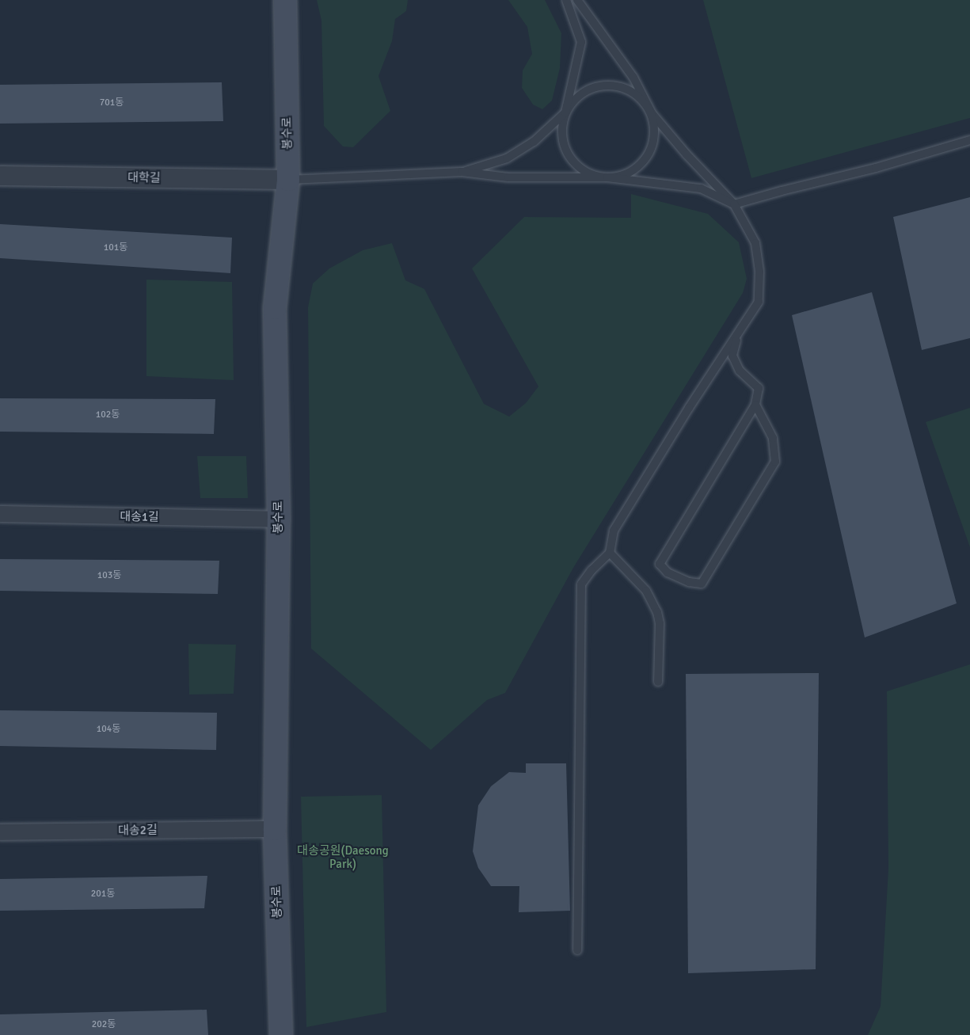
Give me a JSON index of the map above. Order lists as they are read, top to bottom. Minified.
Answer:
{"streets":{"main road":["봉수로"],"street":["대학길","대송1길","대송2길"]},"crossings":[["봉수로","대학길"],["봉수로","대송1길"],["봉수로","대송2길"]],"parks":["대송공원(Daesong Park)"],"house_numbers":["701동","101동","102동","103동","104동","201동","202동"]}
